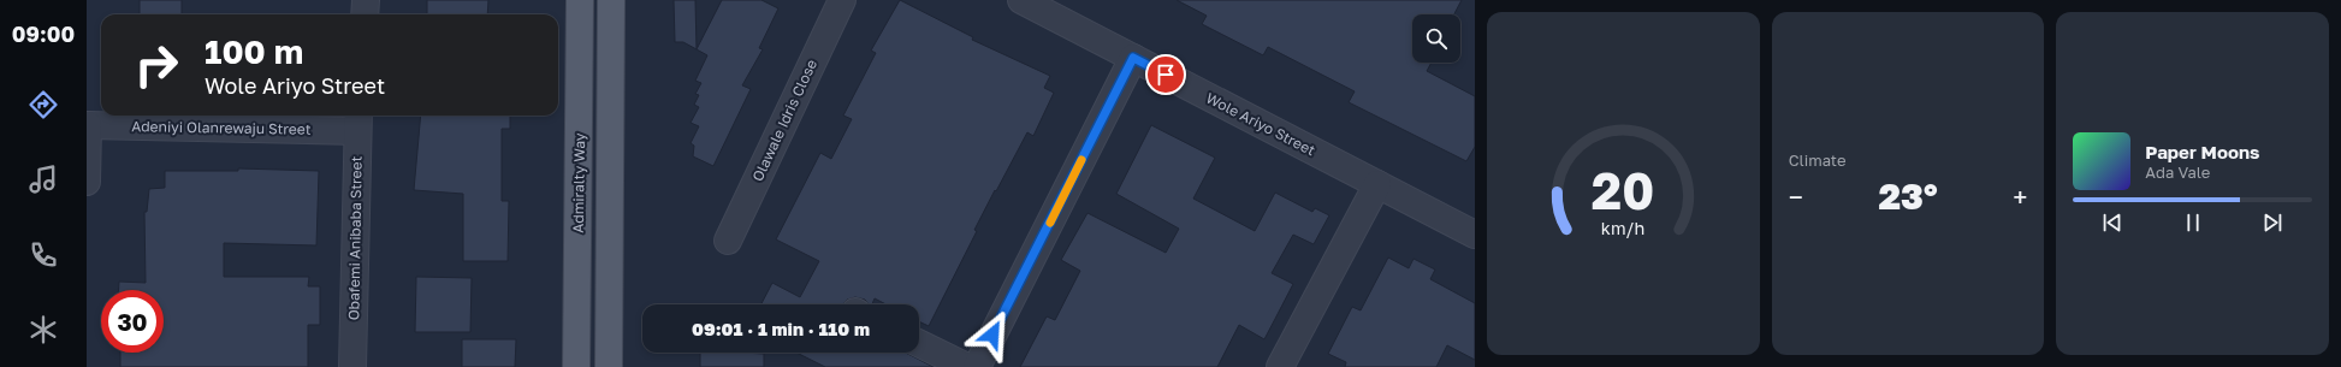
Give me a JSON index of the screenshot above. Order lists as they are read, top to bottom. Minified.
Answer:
{"streets":{"main road":["Admiralty Way"],"street":["Olawale Idris Close","Wole Ariyo Street","Adeniyi Olanrewaju Street","Obafemi Anibaba Street"]},"crossings":[["Adeniyi Olanrewaju Street","Obafemi Anibaba Street"]],"page":{"tabs":"09:00","tile":"Climate","turn":["100 m","Wole Ariyo Street"],"song":["Paper Moons","Ada Vale"],"heat":["−","23°","+"],"limit":"30","trip":"09:01 · 1 min · 110 m","gauge":["20","km/h"]}}
